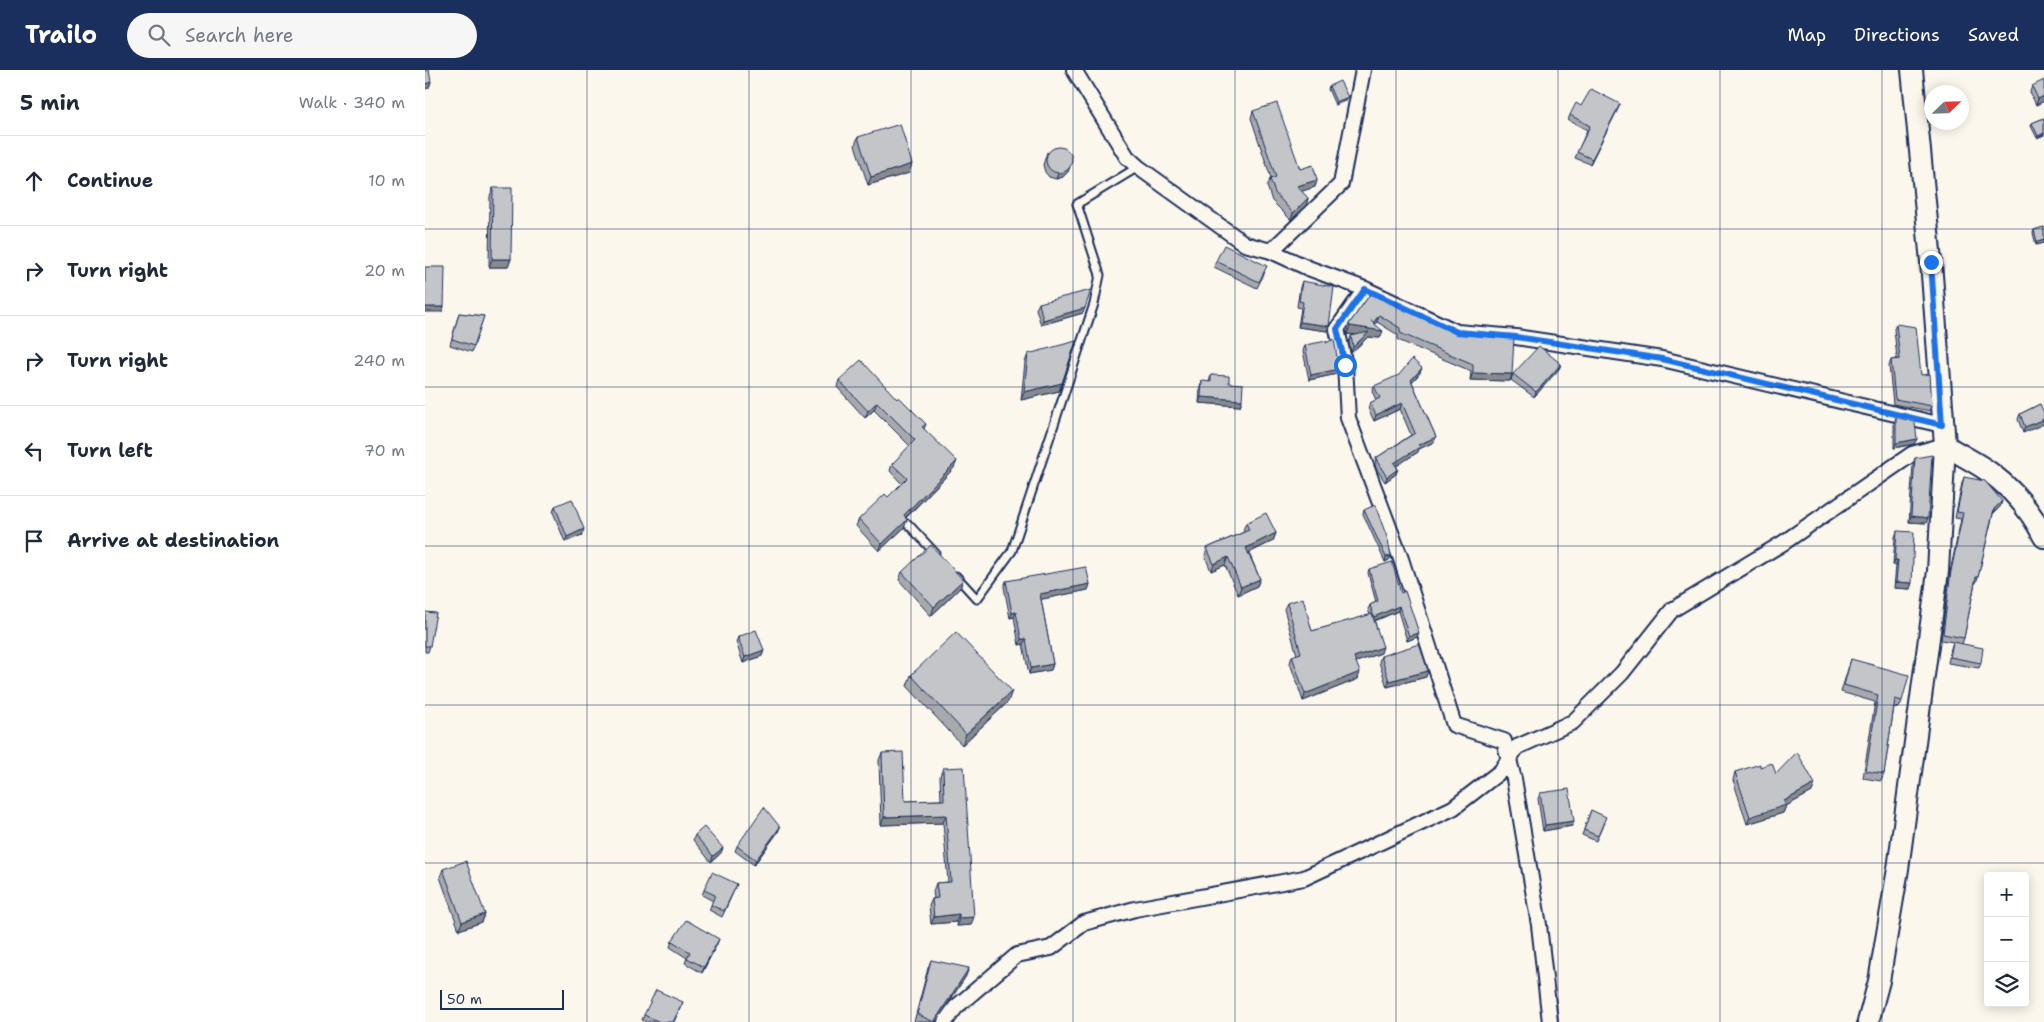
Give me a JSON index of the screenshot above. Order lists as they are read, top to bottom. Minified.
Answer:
{"scale_bar":"50 m","north":"top right","page":{"header":"Trailo","search":"Search here","nav":["Map","Directions","Saved"],"heading":["5 min","Walk · 340 m"],"list":[["Continue","10 m"],["Turn right","20 m"],["Turn right","240 m"],["Turn left","70 m"],"Arrive at destination"],"map_buttons":["+","−"],"scale":"50 m"}}
